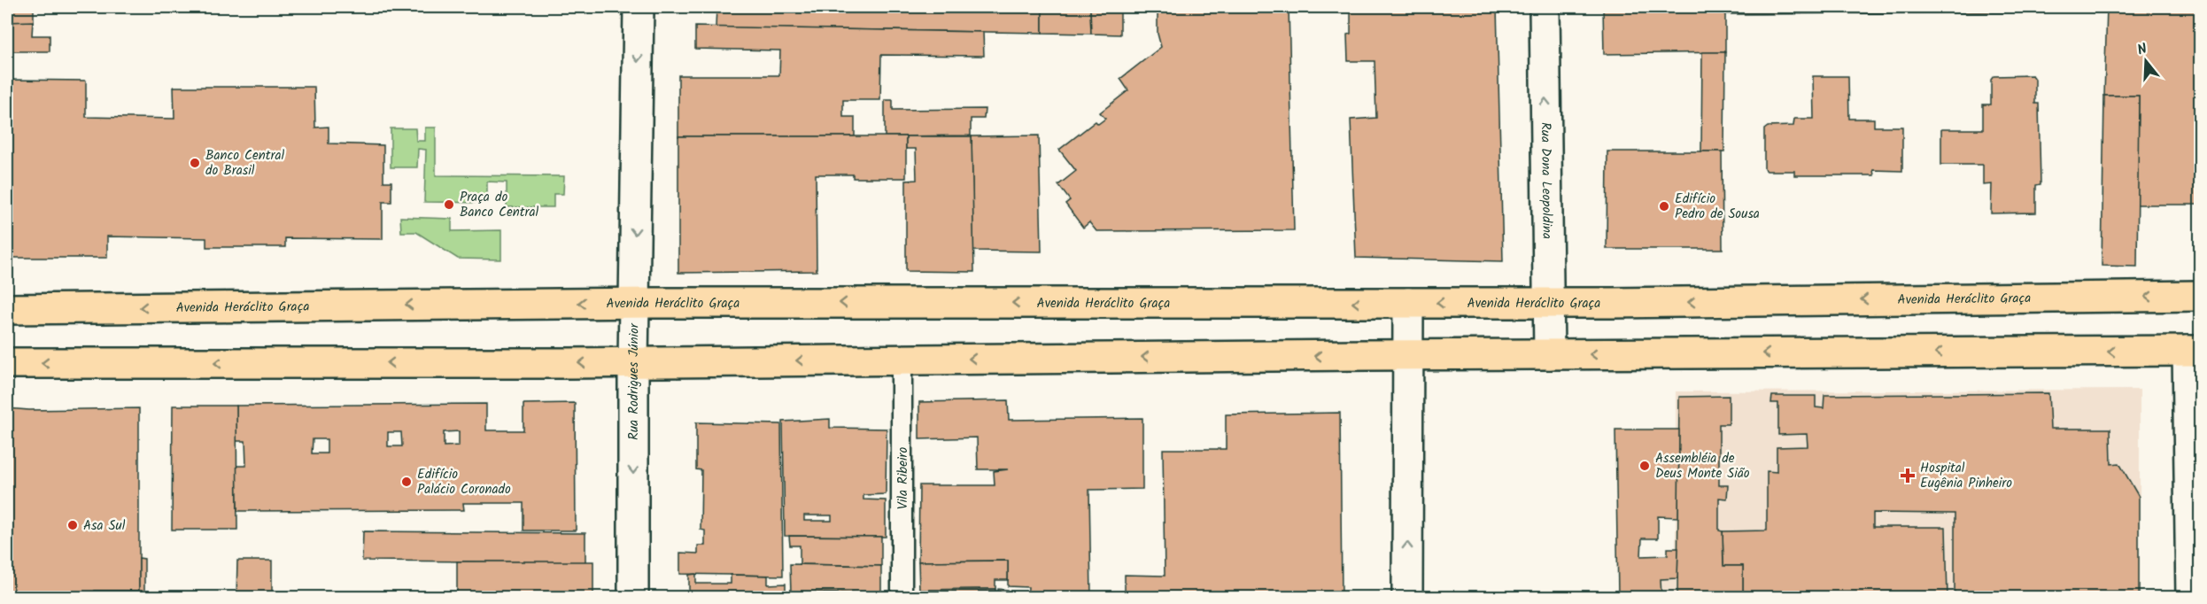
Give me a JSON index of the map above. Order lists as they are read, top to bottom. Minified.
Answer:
{"streets":{"main road":["Avenida Heráclito Graça"],"street":["Rua Dona Leopoldina","Rua Rodrigues Júnior"],"lane":["Vila Ribeiro"]},"crossings":[["Rua Dona Leopoldina","Avenida Heráclito Graça"],["Avenida Heráclito Graça","Rua Rodrigues Júnior"]],"one_way":["Rua Dona Leopoldina","Rua Rodrigues Júnior"],"places":{"other":["Banco Central do Brasil","Praça do Banco Central","Edifício Pedro de Sousa","Assembléia de Deus Monte Sião","Edifício Palácio Coronado","Asa Sul"],"health":["Hospital Eugênia Pinheiro"]},"north":"top"}
